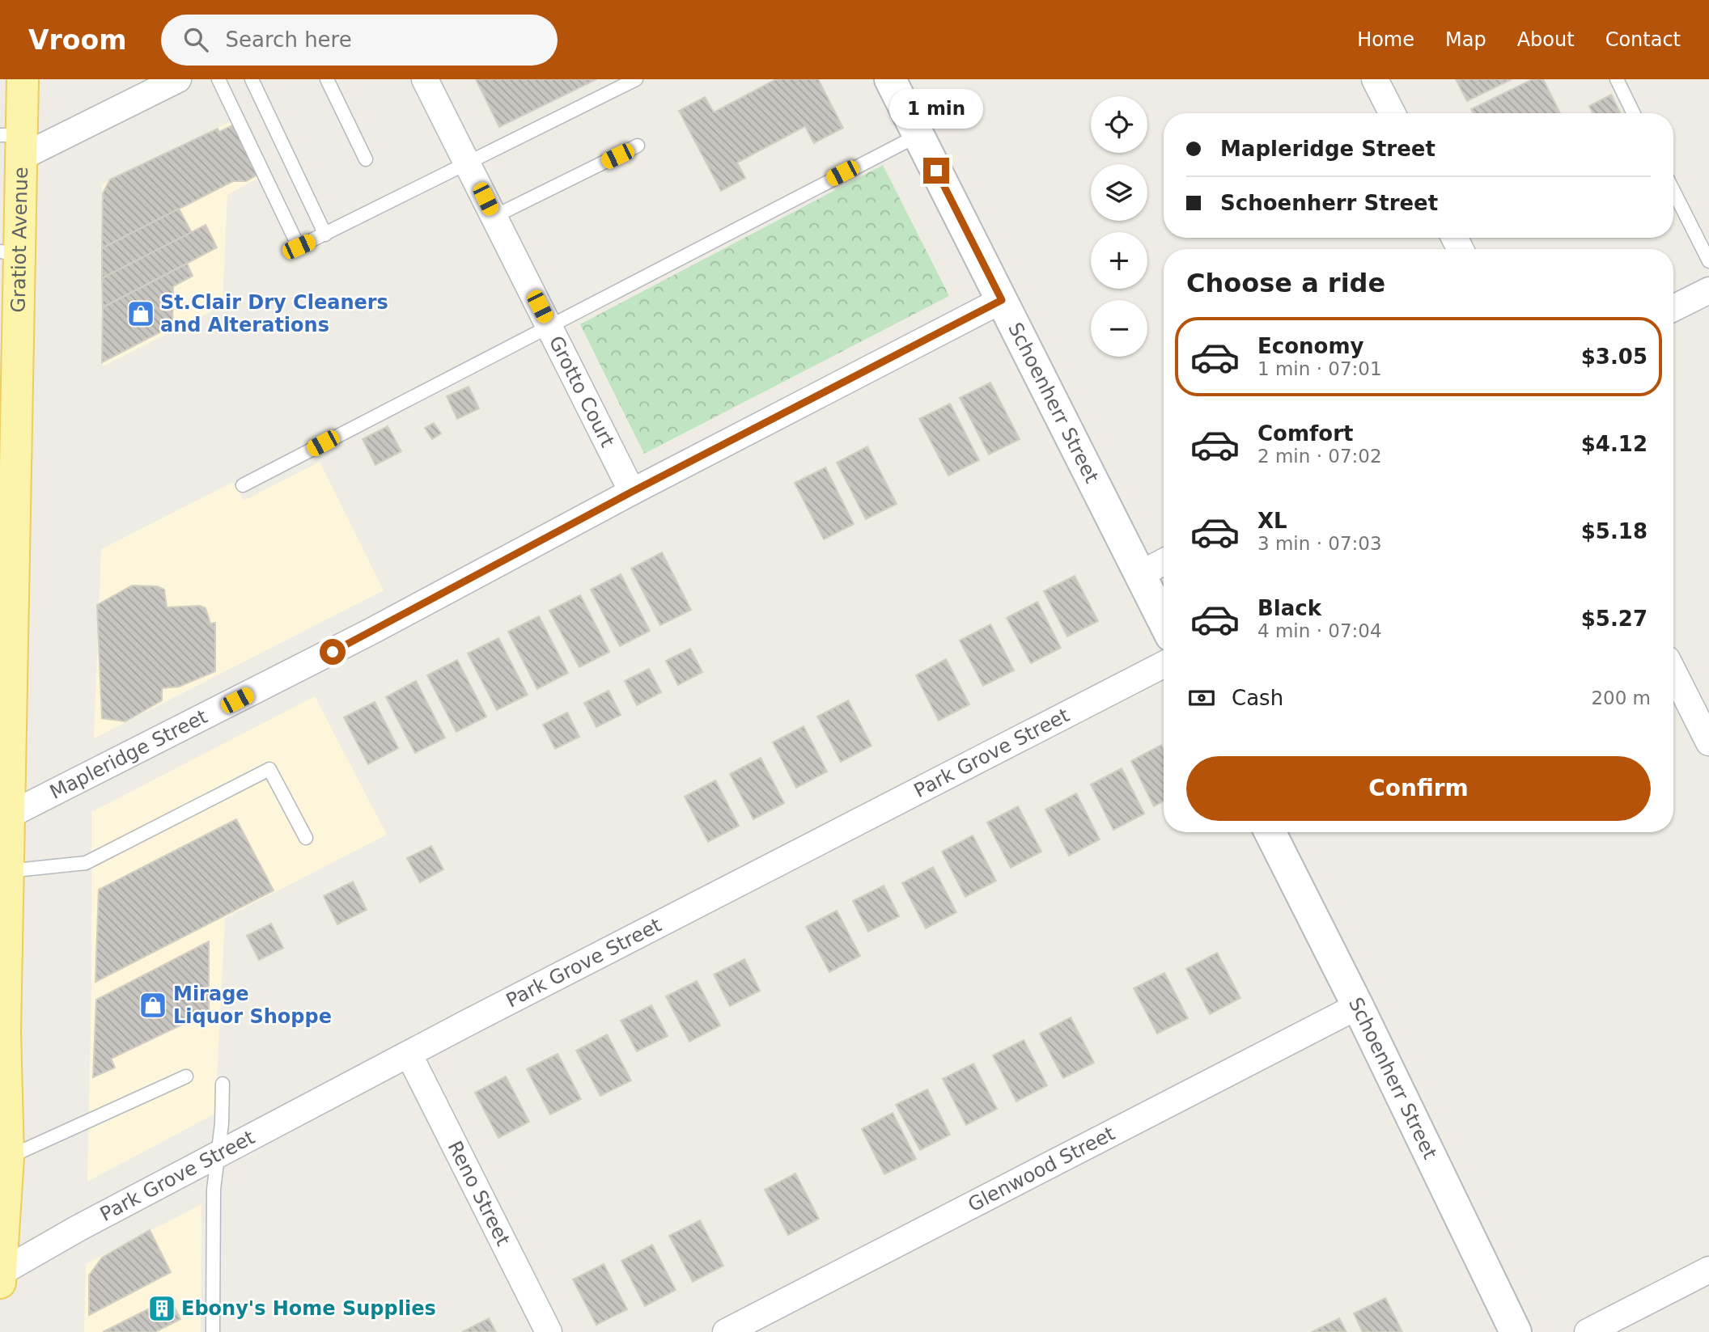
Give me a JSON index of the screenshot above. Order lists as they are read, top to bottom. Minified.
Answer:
{"streets":{"main road":["Gratiot Avenue"],"street":["Grotto Court","Schoenherr Street","Park Grove Street","Mapleridge Street","Glenwood Street","Reno Street"]},"crossings":[["Gratiot Avenue","Park Grove Street"],["Gratiot Avenue","Mapleridge Street"],["Grotto Court","Mapleridge Street"],["Schoenherr Street","Mapleridge Street"],["Schoenherr Street","Glenwood Street"],["Park Grove Street","Reno Street"]],"places":{"shop":["St.Clair Dry Cleaners and Alterations","Mirage Liquor Shoppe"],"building":["Ebony's Home Supplies"]},"page":{"header":"Vroom","search":"Search here","nav":["Home","Map","About","Contact"],"bubble":"1 min","map_buttons":["+","−"],"banner":["Mapleridge Street","Schoenherr Street"],"heading":"Choose a ride","list":[{"name":"Economy","note":"1 min · 07:01","value":"$3.05"},{"name":"Comfort","note":"2 min · 07:02","value":"$4.12"},{"name":"XL","note":"3 min · 07:03","value":"$5.18"},{"name":"Black","note":"4 min · 07:04","value":"$5.27"}],"pay":["Cash","200 m"],"buttons":"Confirm"}}
